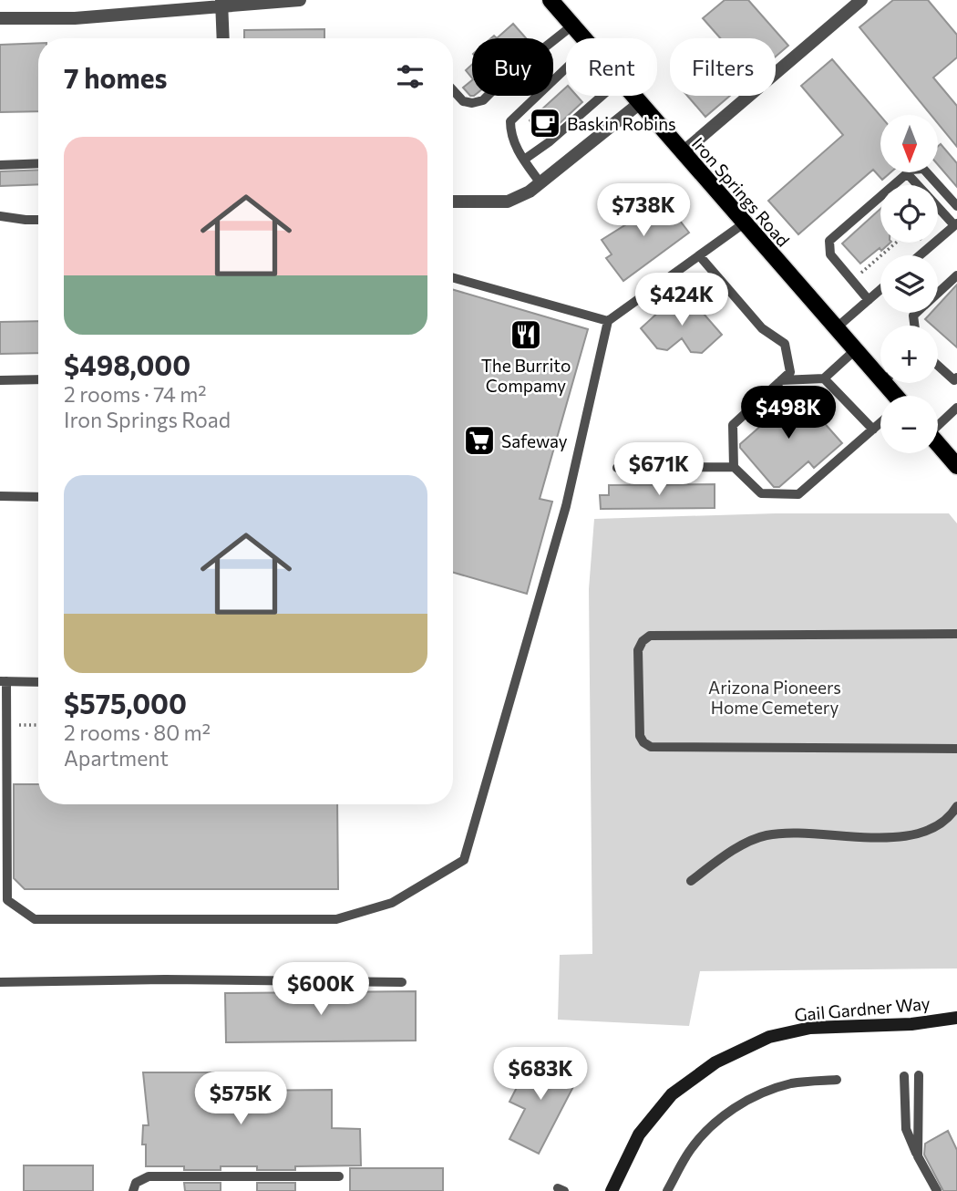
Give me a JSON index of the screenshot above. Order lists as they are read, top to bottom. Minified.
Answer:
{"streets":{"main road":["Iron Springs Road"],"street":["Gail Gardner Way"]},"parks":["Arizona Pioneers Home Cemetery"],"places":{"cafe":["Baskin Robins"],"restaurant":["The Burrito Compamy"],"supermarket":["Safeway"]},"north":"bottom","page":{"chip":["Buy","Rent","Filters"],"heading":"7 homes","map_buttons":["+","−"],"list":[{"name":"$498,000","note":"2 rooms · 74 m² · Iron Springs Road"},{"name":"$575,000","note":"2 rooms · 80 m² · Apartment"}],"price":["$738K","$424K","$498K","$671K","$600K","$683K","$575K"]}}
